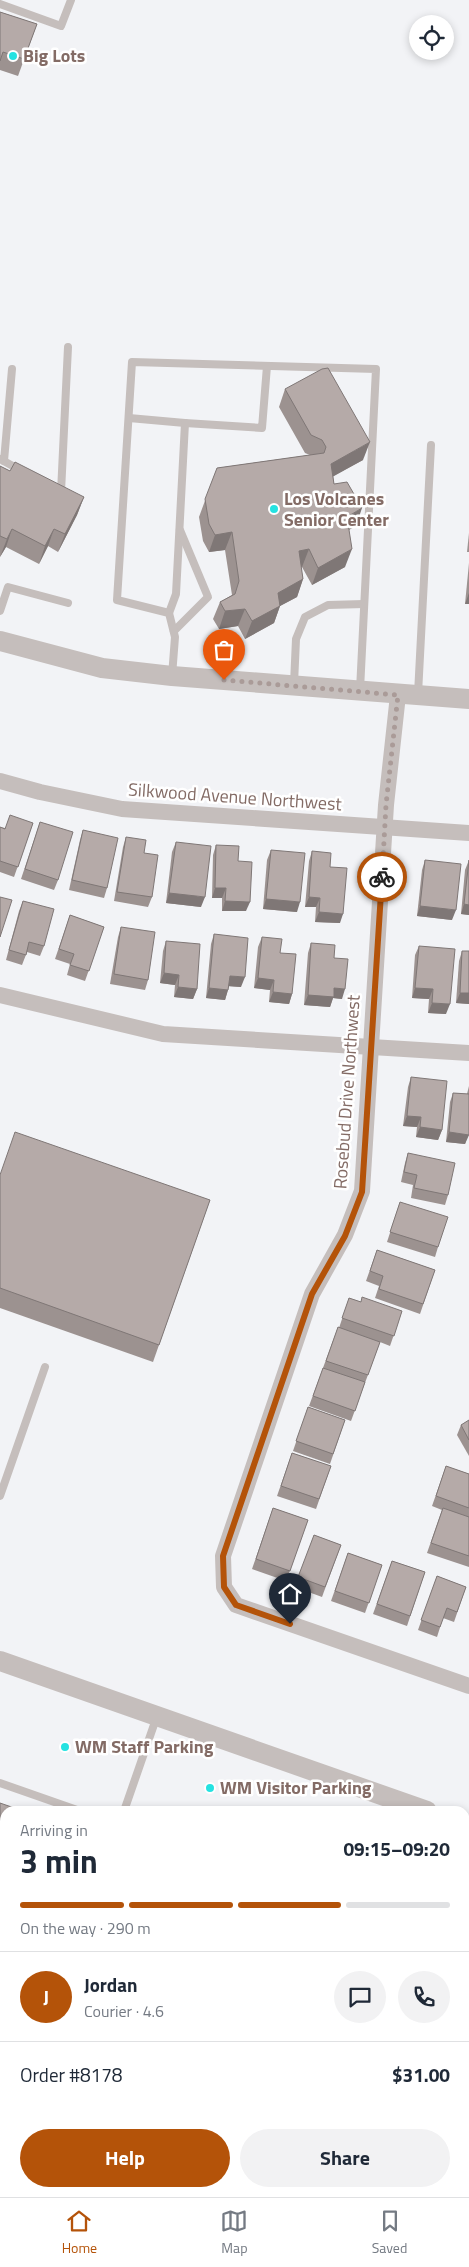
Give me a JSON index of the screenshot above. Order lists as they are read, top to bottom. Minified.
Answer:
{"streets":{"street":["Silkwood Avenue Northwest","Rosebud Drive Northwest"]},"crossings":[["Silkwood Avenue Northwest","Rosebud Drive Northwest"]],"places":["Big Lots","Los Volcanes Senior Center","WM Staff Parking","WM Visitor Parking"],"page":{"heading":["3 min","Arriving in","09:15–09:20"],"panel":["Jordan","Courier · 4.6","Order #8178","$31.00"],"bar":"On the way · 290 m","round":"J","buttons":["Help","Share"],"tabs":["Home","Map","Saved"]}}
